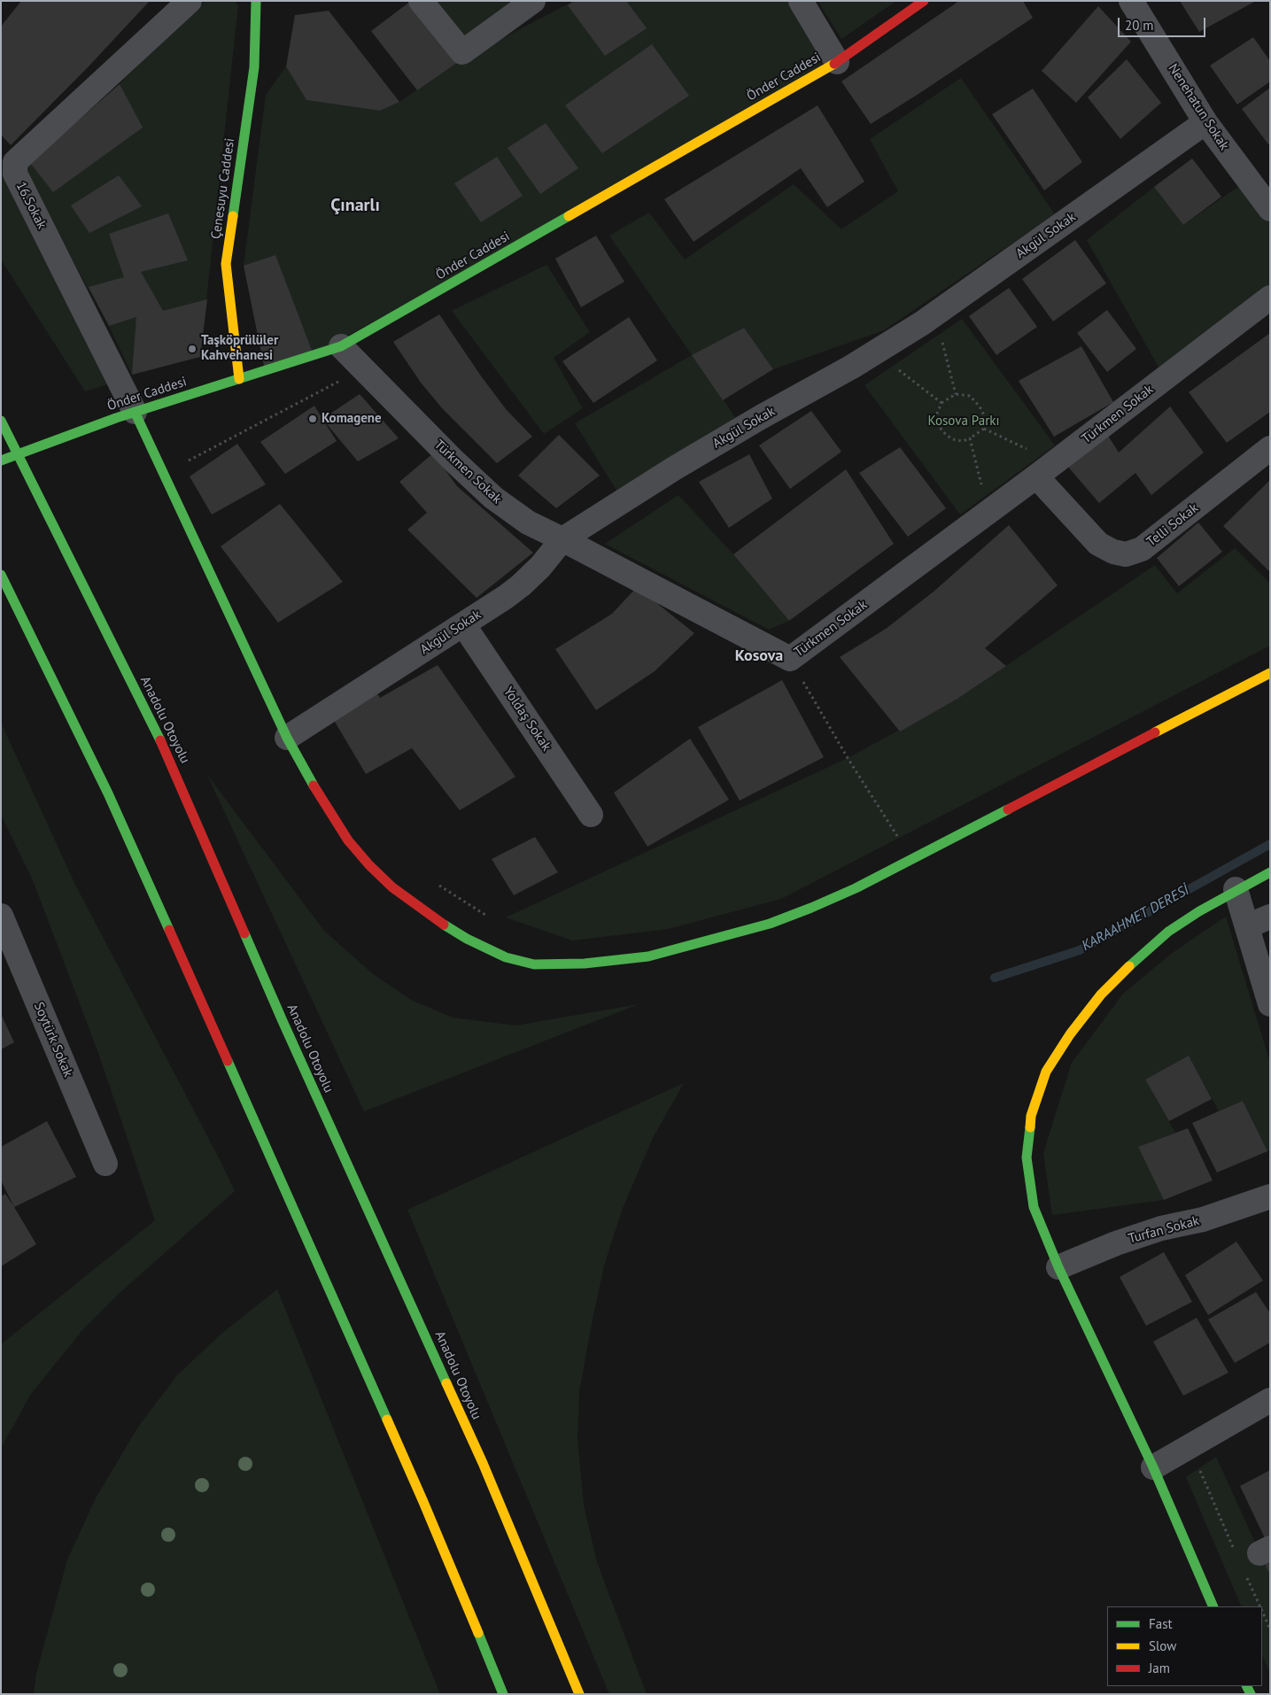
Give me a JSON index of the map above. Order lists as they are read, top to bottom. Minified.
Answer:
{"streets":{"main road":["Önder Caddesi","Çenesuyu Caddesi","Anadolu Otoyolu"],"street":["Nenehatun Sokak","16.Sokak","Akgül Sokak","Türkmen Sokak","Telli Sokak","Yoldaş Sokak","Soytürk Sokak","Turfan Sokak"]},"crossings":[["Önder Caddesi","Çenesuyu Caddesi"],["Önder Caddesi","16.Sokak"],["Önder Caddesi","Türkmen Sokak"],["Nenehatun Sokak","Akgül Sokak"],["Akgül Sokak","Türkmen Sokak"],["Akgül Sokak","Yoldaş Sokak"],["Türkmen Sokak","Telli Sokak"]],"districts":["Çınarlı","Kosova"],"water":["KARAAHMET DERESİ"],"parks":["Kosova Parkı"],"places":["Taşköprülüler Kahvehanesi","Komagene"],"legend":["Fast","Slow","Jam"],"scale_bar":"20 m"}
